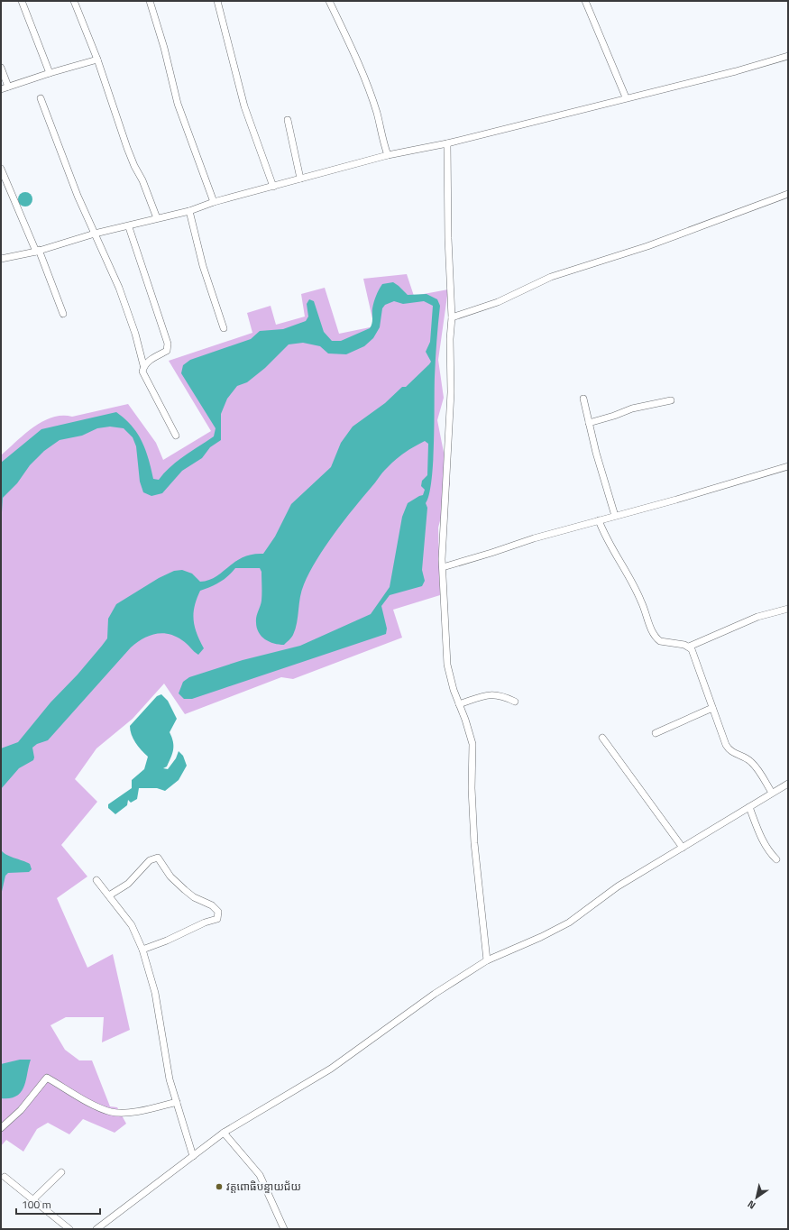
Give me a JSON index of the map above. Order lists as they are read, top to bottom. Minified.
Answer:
{"places":["វត្តពោធិបន្ទាយជ័យ"],"scale_bar":"100 m","north":"bottom left"}
